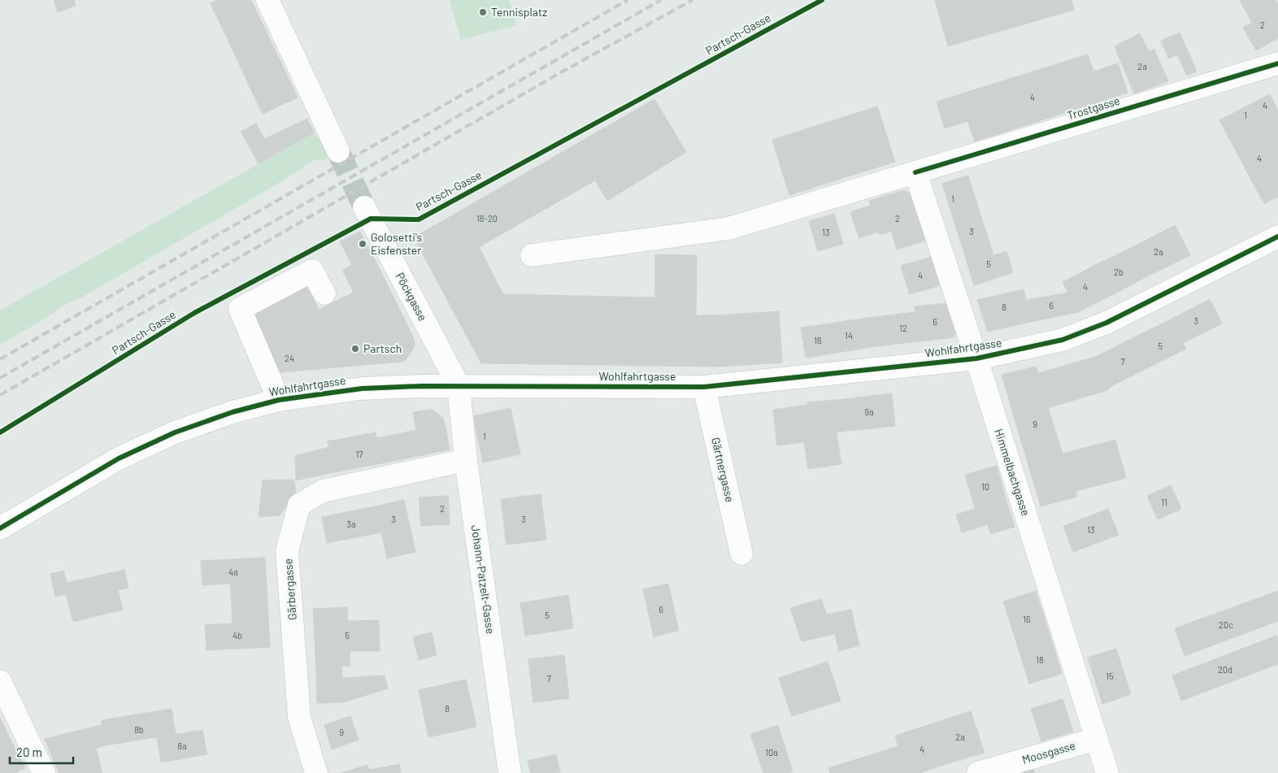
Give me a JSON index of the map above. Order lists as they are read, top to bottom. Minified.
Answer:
{"streets":{"street":["Trostgasse","Pöckgasse","Wohlfahrtgasse","Gärtnergasse","Himmelbachgasse","Johann-Patzelt-Gasse","Gärbergasse","Moosgasse"],"cycle path":["Partsch-Gasse"]},"crossings":[["Trostgasse","Himmelbachgasse"],["Pöckgasse","Wohlfahrtgasse"],["Pöckgasse","Johann-Patzelt-Gasse"],["Wohlfahrtgasse","Gärtnergasse"],["Wohlfahrtgasse","Himmelbachgasse"],["Wohlfahrtgasse","Johann-Patzelt-Gasse"],["Himmelbachgasse","Moosgasse"],["Johann-Patzelt-Gasse","Gärbergasse"]],"places":["Tennisplatz","Golosetti's Eisfenster","Partsch"],"house_numbers":["2","2a","4","4","1","4","1","18-20","2","3","13","2a","5","2b","4","4","6","8","3","6","12","14","16","5","24","7","9a","9","1","17","10","11","2","3","3","3a","13","4a","6","5","16","20c","4b","5","18","20d","15","7","8","8b","9","2a","8a","4","10a"],"scale_bar":"20 m"}
